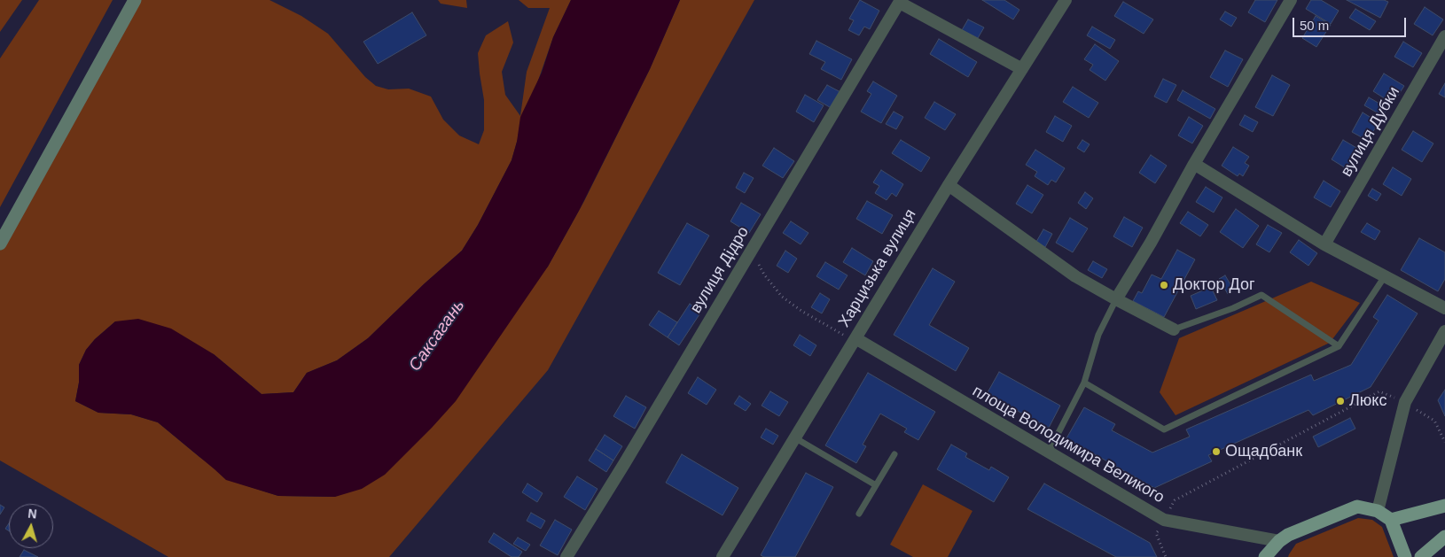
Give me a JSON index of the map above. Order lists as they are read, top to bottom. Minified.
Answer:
{"streets":{"main road":["площа Володимира Великого"],"street":["вулиця Дубки","Харцизька вулиця","вулиця Дідро"]},"crossings":[["Харцизька вулиця","площа Володимира Великого"]],"water":["Саксагань"],"places":["Доктор Дог","Люкс","Ощадбанк"],"scale_bar":"50 m","north":"top"}
